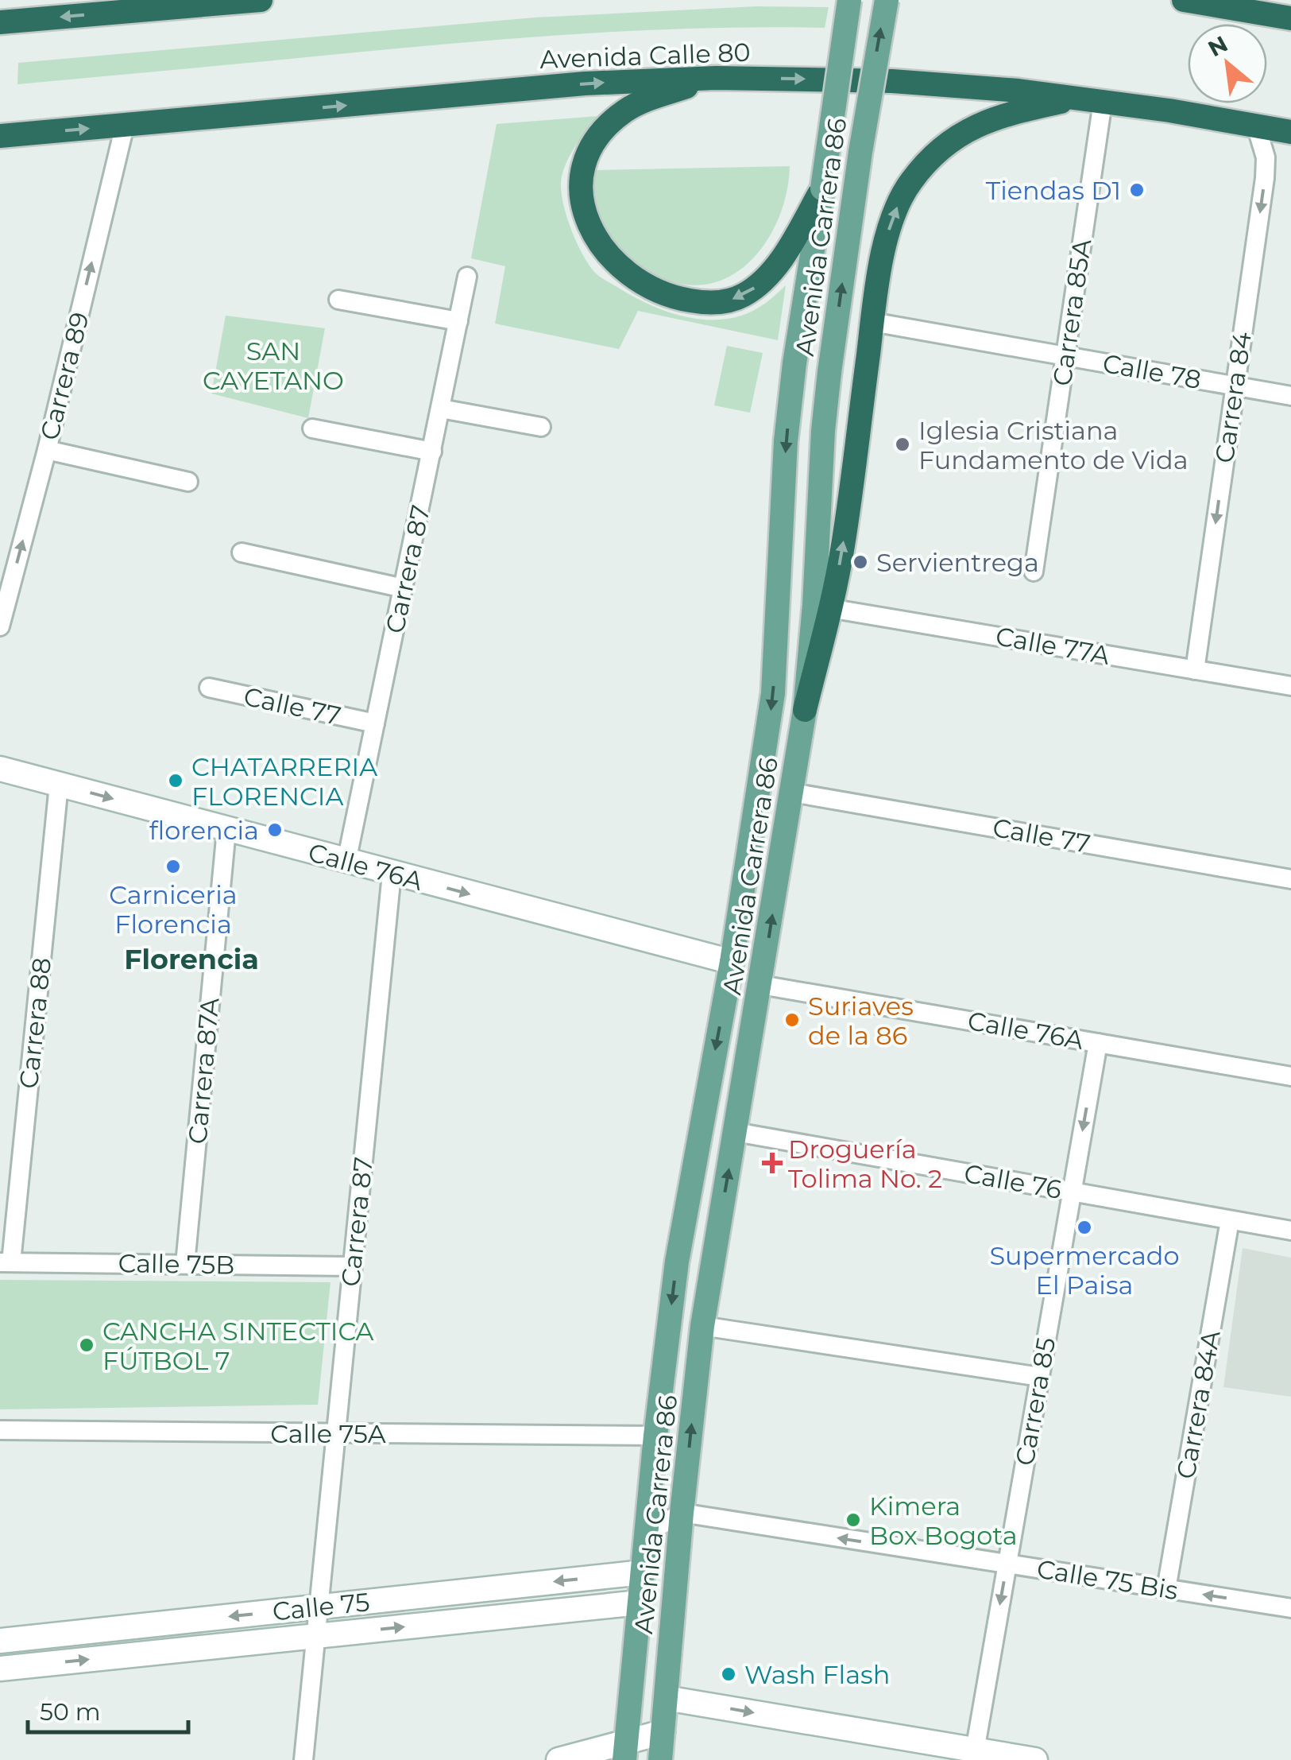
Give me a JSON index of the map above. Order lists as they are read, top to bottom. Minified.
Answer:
{"streets":{"highway":["Avenida Calle 80"],"main road":["Avenida Carrera 86"],"street":["Carrera 85A","Calle 78","Carrera 89","Carrera 84","Carrera 87","Calle 77A","Calle 77","Calle 76A","Carrera 88","Carrera 87A","Calle 76","Calle 75B","Carrera 85","Carrera 84A","Calle 75A","Calle 75 Bis","Calle 75"]},"crossings":[["Avenida Calle 80","Carrera 85A"],["Avenida Calle 80","Carrera 89"],["Avenida Calle 80","Carrera 84"],["Avenida Carrera 86","Calle 77A"],["Avenida Carrera 86","Calle 77"],["Avenida Carrera 86","Calle 76A"],["Avenida Carrera 86","Calle 76"],["Avenida Carrera 86","Calle 75A"],["Avenida Carrera 86","Calle 75 Bis"],["Avenida Carrera 86","Calle 75"],["Carrera 85A","Calle 78"],["Calle 78","Carrera 84"],["Carrera 84","Calle 77A"],["Carrera 87","Calle 77"],["Carrera 87","Calle 76A"],["Carrera 87","Calle 75B"],["Carrera 87","Calle 75A"],["Carrera 87","Calle 75"],["Calle 76A","Carrera 88"],["Calle 76A","Carrera 87A"],["Calle 76A","Carrera 85"],["Carrera 88","Calle 75B"],["Carrera 87A","Calle 75B"],["Calle 76","Carrera 85"],["Calle 76","Carrera 84A"],["Carrera 85","Calle 75 Bis"],["Carrera 84A","Calle 75 Bis"]],"one_way":["Avenida Calle 80","Carrera 89","Carrera 84","Calle 76A","Carrera 85","Calle 75 Bis"],"districts":["Florencia"],"parks":["SAN CAYETANO"],"places":{"other":["Tiendas D1","Iglesia Cristiana Fundamento de Vida","Servientrega","CHATARRERIA FLORENCIA","florencia","Carniceria Florencia","Suriaves de la 86","Supermercado El Paisa","CANCHA SINTECTICA FÚTBOL 7","Kimera Box Bogota","Wash Flash"],"health":["Droguería Tolima No. 2"]},"scale_bar":"50 m","north":"top left"}
